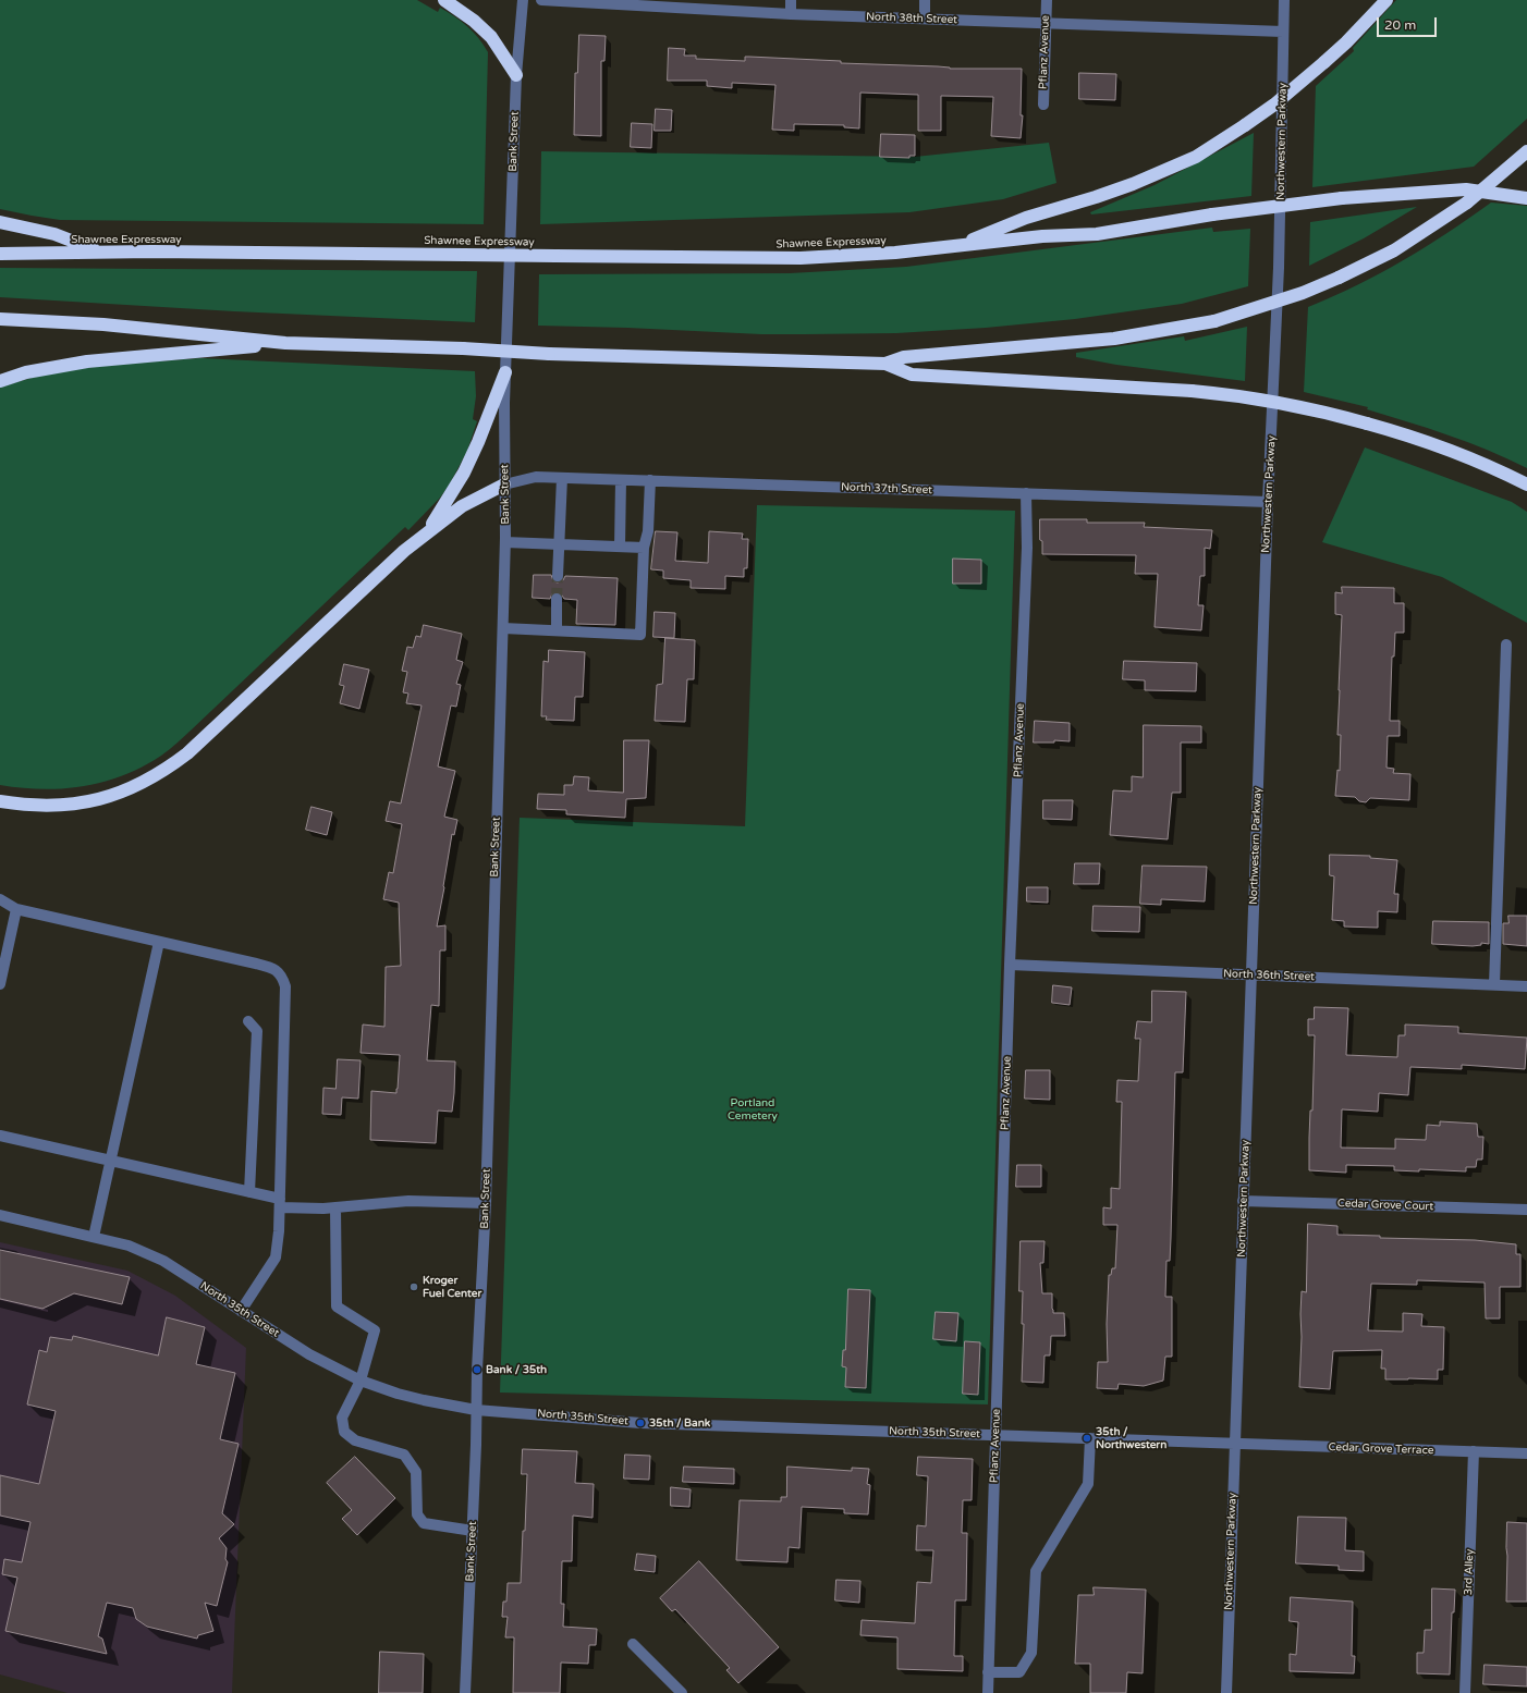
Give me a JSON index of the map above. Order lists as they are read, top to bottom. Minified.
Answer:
{"streets":{"highway":["Shawnee Expressway"],"street":["North 38th Street","Pflanz Avenue","Bank Street","Northwestern Parkway","North 37th Street","North 36th Street","Cedar Grove Court","North 35th Street","Cedar Grove Terrace","3rd Alley"]},"crossings":[["North 38th Street","Pflanz Avenue"],["North 38th Street","Northwestern Parkway"],["Pflanz Avenue","North 37th Street"],["Pflanz Avenue","North 36th Street"],["Pflanz Avenue","North 35th Street"],["Bank Street","North 37th Street"],["Bank Street","North 35th Street"],["Northwestern Parkway","North 37th Street"],["Northwestern Parkway","North 36th Street"],["Northwestern Parkway","Cedar Grove Court"],["Northwestern Parkway","North 35th Street"],["Northwestern Parkway","Cedar Grove Terrace"],["North 35th Street","Cedar Grove Terrace"],["Cedar Grove Terrace","3rd Alley"]],"parks":["Portland Cemetery"],"places":["Kroger Fuel Center","Bank / 35th","35th / Bank","35th / Northwestern"],"scale_bar":"20 m"}
